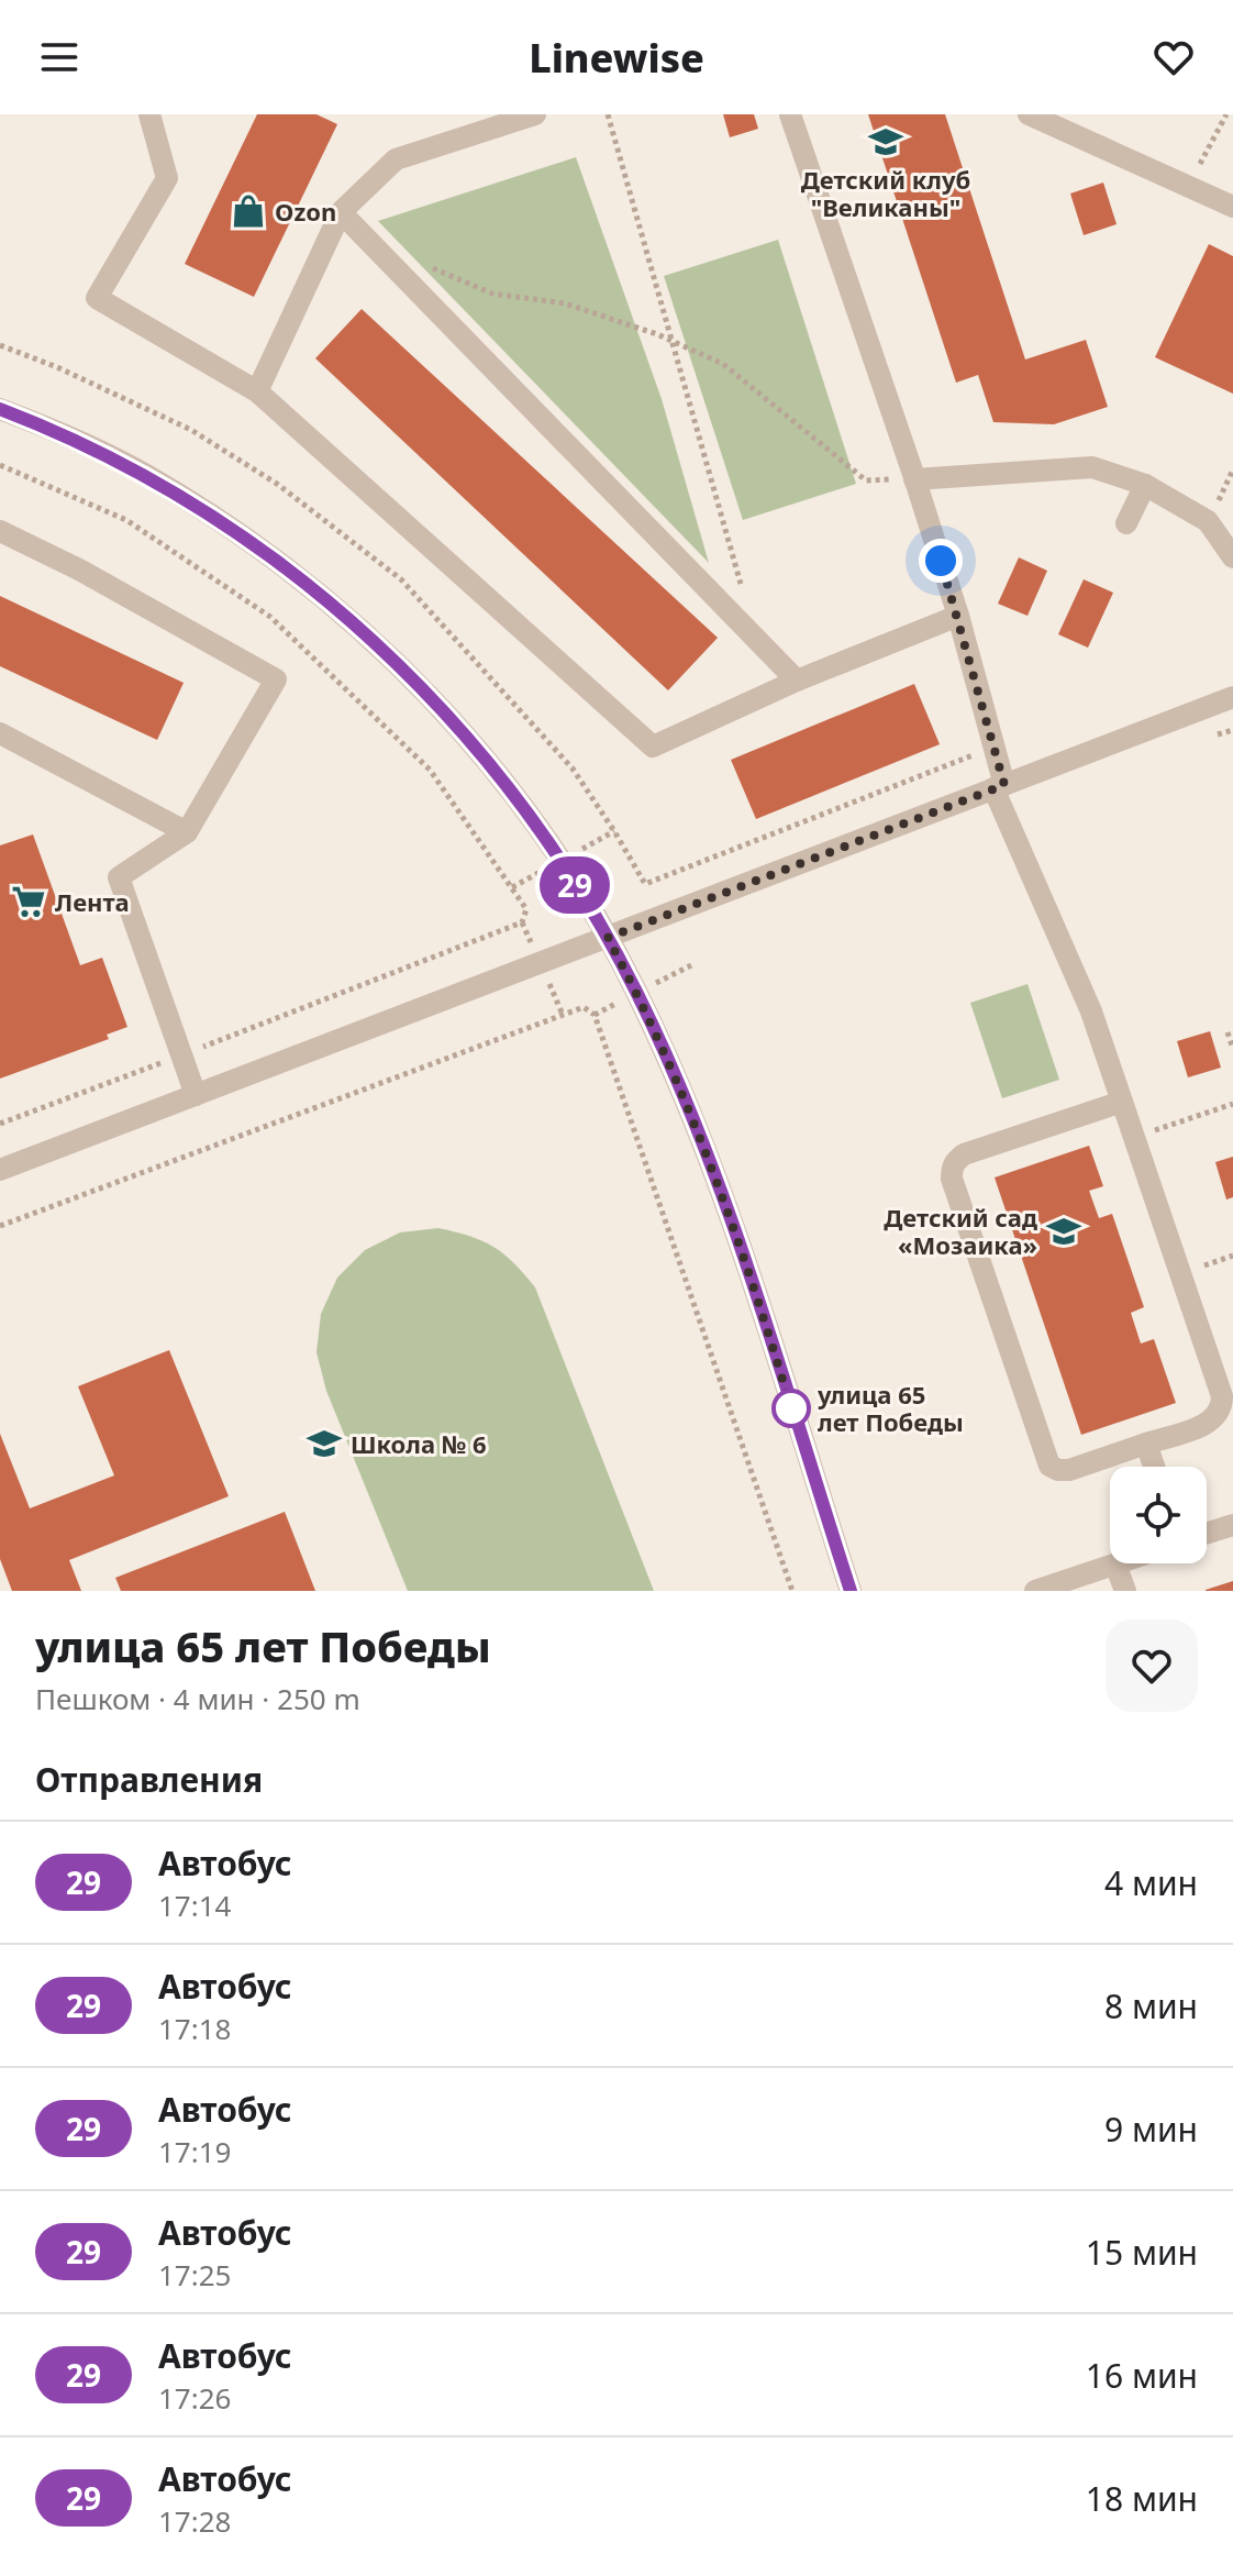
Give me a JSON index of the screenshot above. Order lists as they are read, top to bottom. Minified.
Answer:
{"places":{"school or university":["Детский клуб \"Великаны\"","Детский сад «Мозаика»","Школа № 6"],"shop":["Ozon"],"supermarket":["Лента"],"other":["улица 65 лет Победы"]},"lines":["bus line 29"],"page":{"header":"Linewise","on_map":"29","heading":[["улица 65 лет Победы","Пешком · 4 мин · 250 m"],"Отправления"],"list":[{"mark":"29","name":"Автобус","note":"17:14","value":"4 мин"},{"mark":"29","name":"Автобус","note":"17:18","value":"8 мин"},{"mark":"29","name":"Автобус","note":"17:19","value":"9 мин"},{"mark":"29","name":"Автобус","note":"17:25","value":"15 мин"},{"mark":"29","name":"Автобус","note":"17:26","value":"16 мин"},{"mark":"29","name":"Автобус","note":"17:28","value":"18 мин"}]}}
